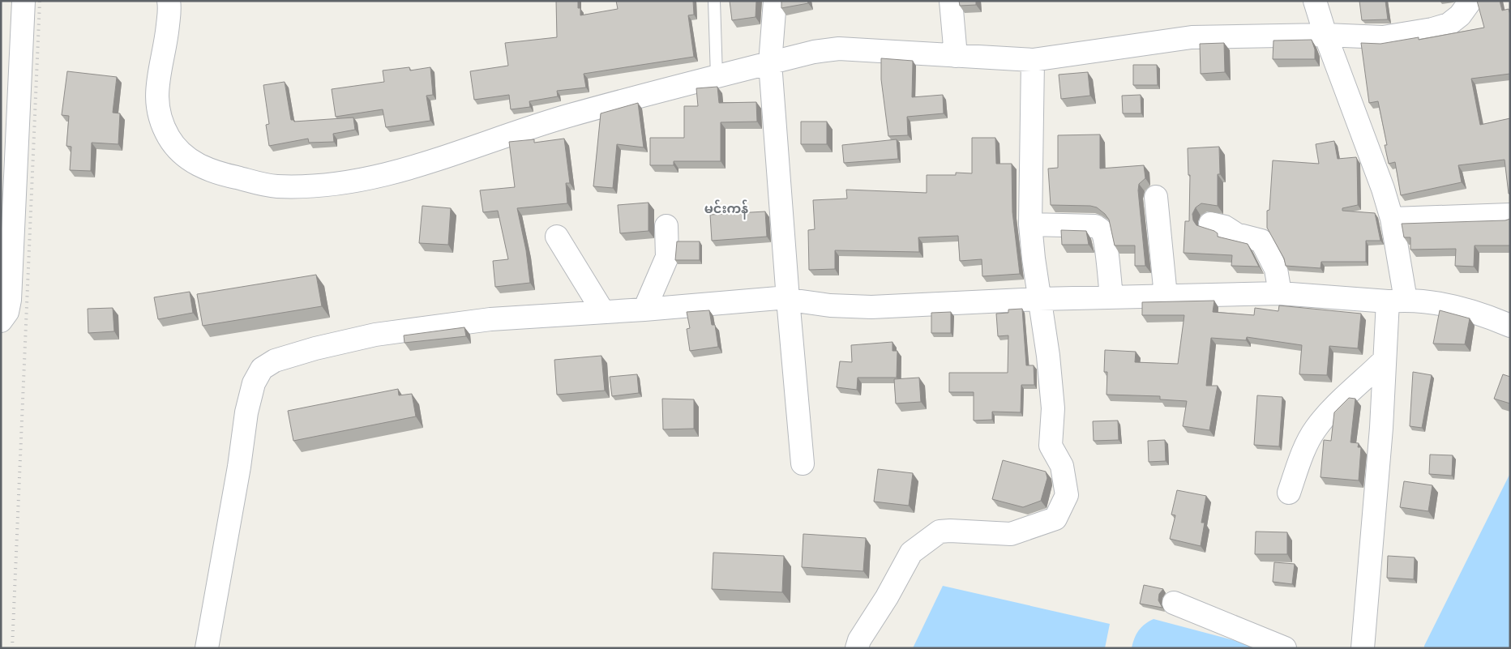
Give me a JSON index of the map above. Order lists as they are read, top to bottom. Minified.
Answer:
{"districts":["မင်းကန်"]}
